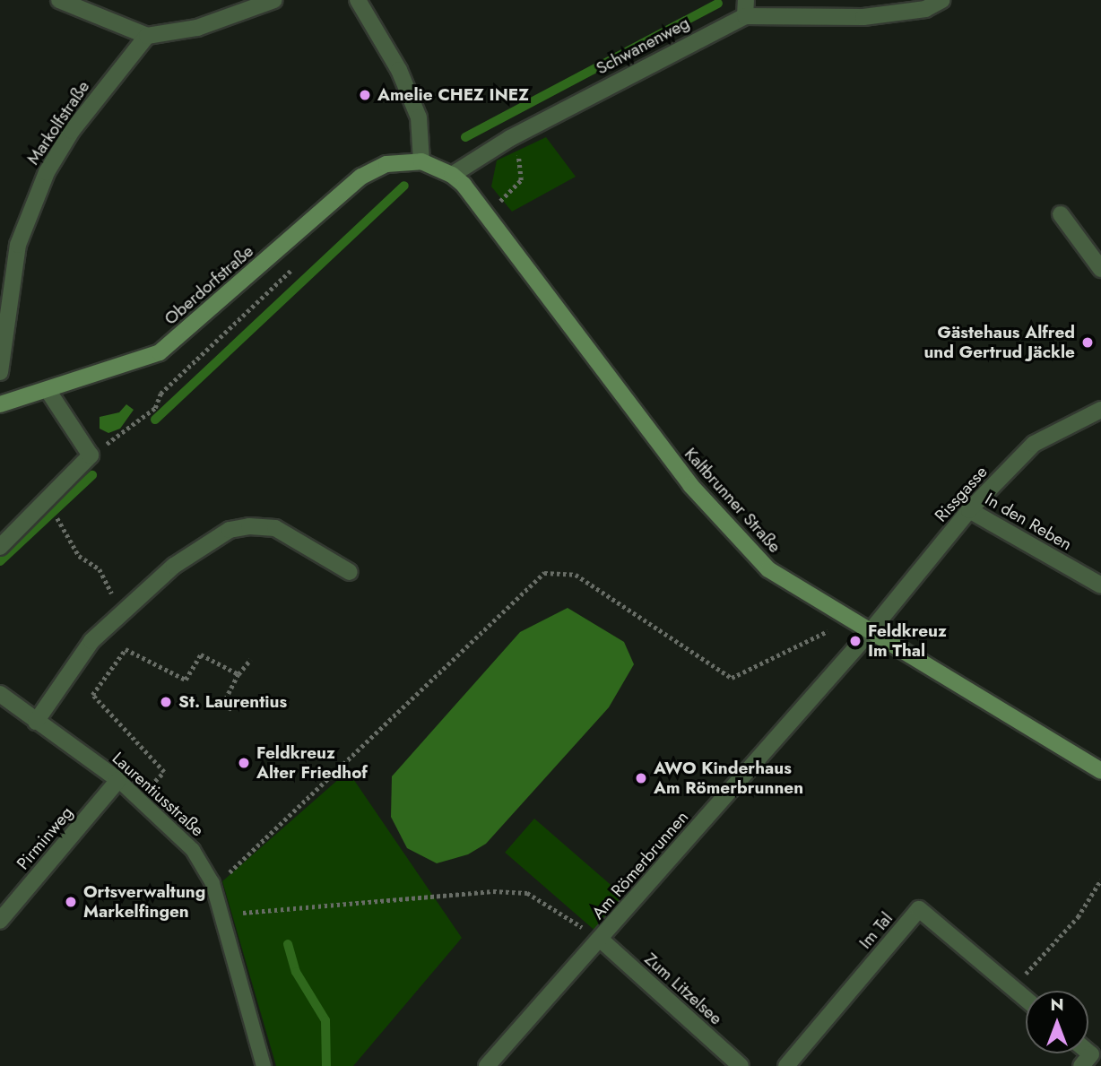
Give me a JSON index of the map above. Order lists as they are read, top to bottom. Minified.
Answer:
{"streets":{"street":["Schwanenweg","Markolfstraße","Oberdorfstraße","Rissgasse","Kaltbrunner Straße","In den Reben","Laurentiusstraße","Pirminweg","Am Römerbrunnen","Im Tal","Zum Litzelsee"]},"crossings":[["Schwanenweg","Kaltbrunner Straße"],["Oberdorfstraße","Kaltbrunner Straße"],["Rissgasse","Kaltbrunner Straße"],["Rissgasse","In den Reben"],["Rissgasse","Am Römerbrunnen"],["Kaltbrunner Straße","Am Römerbrunnen"],["Laurentiusstraße","Pirminweg"],["Am Römerbrunnen","Zum Litzelsee"]],"places":["Amelie CHEZ INEZ","Gästehaus Alfred und Gertrud Jäckle","Feldkreuz Im Thal","St. Laurentius","Feldkreuz Alter Friedhof","AWO Kinderhaus Am Römerbrunnen","Ortsverwaltung Markelfingen"],"north":"top"}
